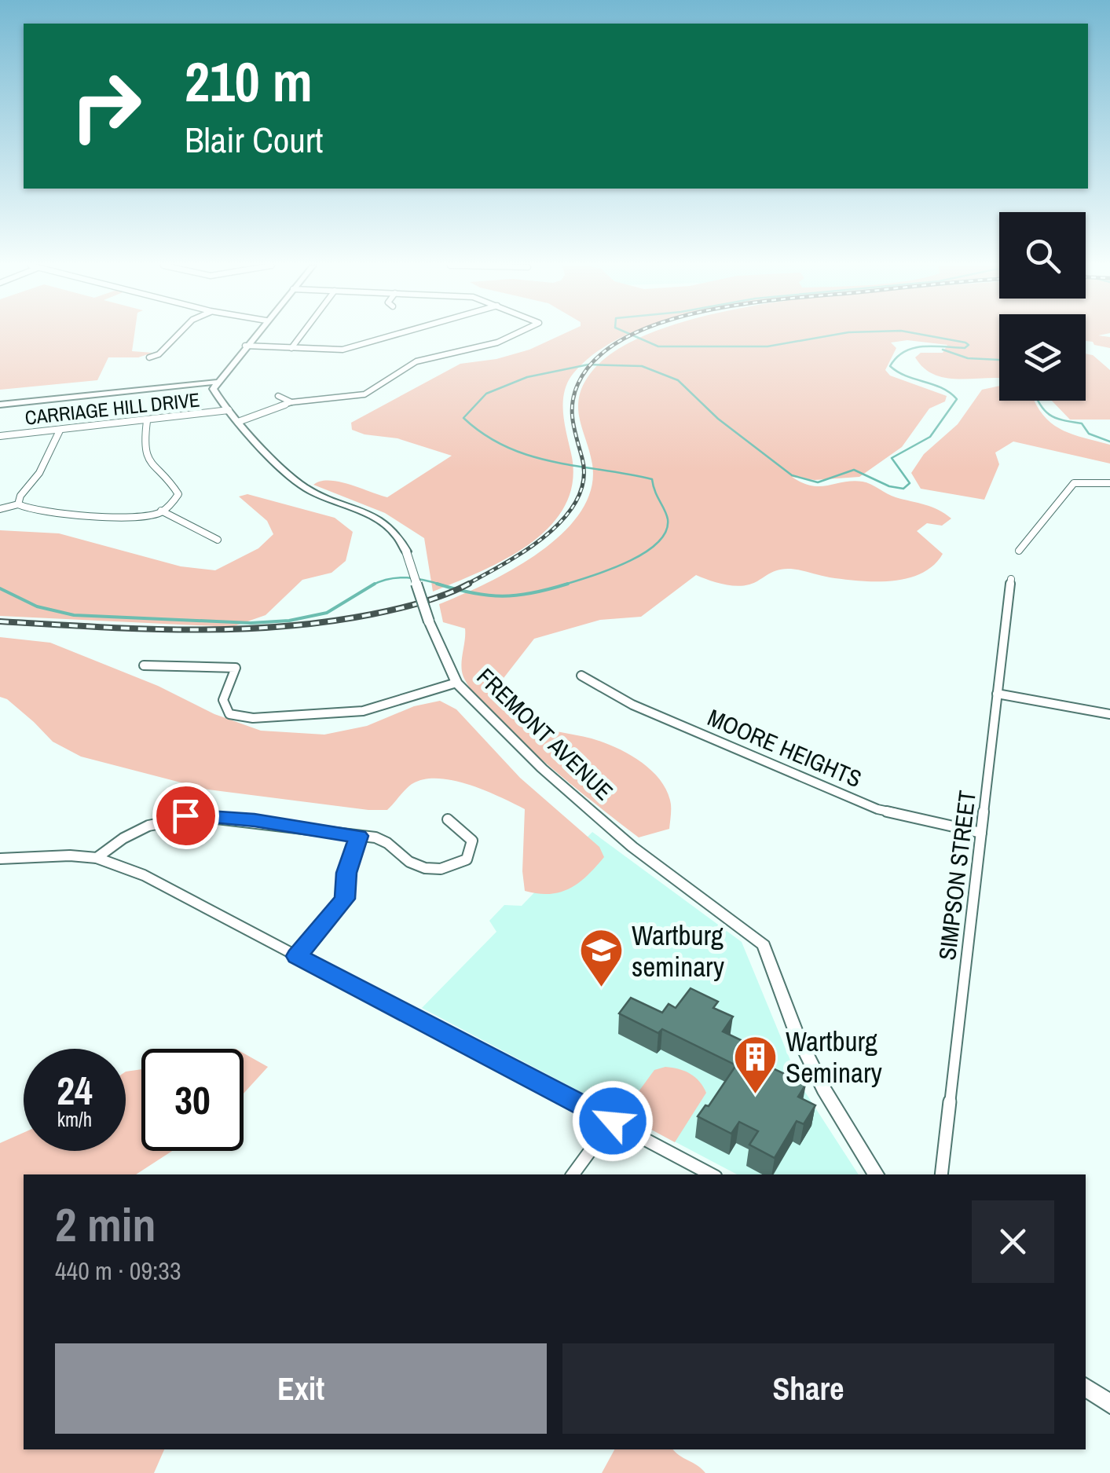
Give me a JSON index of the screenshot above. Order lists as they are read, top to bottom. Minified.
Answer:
{"streets":{"main road":["FREMONT AVENUE"],"street":["CARRIAGE HILL DRIVE","MOORE HEIGHTS","SIMPSON STREET"]},"crossings":[["CARRIAGE HILL DRIVE","FREMONT AVENUE"],["MOORE HEIGHTS","SIMPSON STREET"]],"places":{"school or university":["Wartburg seminary"],"building":["Wartburg Seminary"]},"page":{"turn":["210 m","Blair Court"],"speed":"24 km/h","limit":"30","heading":["2 min","440 m · 09:33"],"buttons":["Exit","Share"]}}
